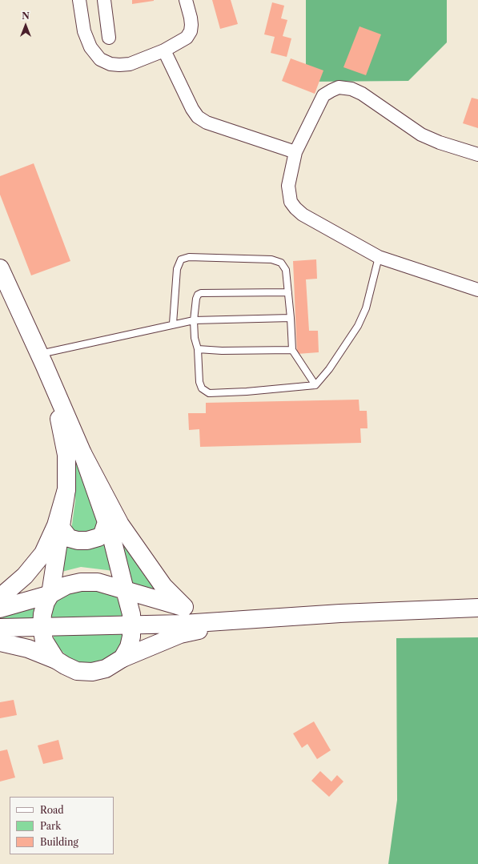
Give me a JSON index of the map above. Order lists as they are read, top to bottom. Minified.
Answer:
{"legend":["Road","Park","Building"],"north":"top"}
